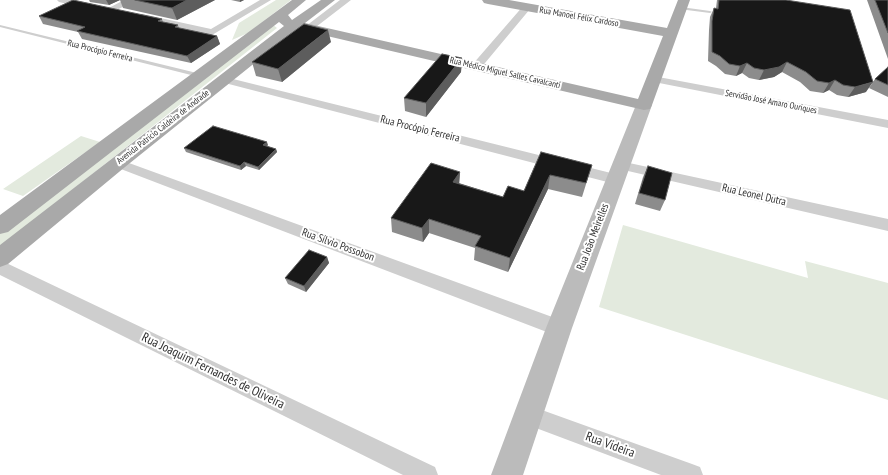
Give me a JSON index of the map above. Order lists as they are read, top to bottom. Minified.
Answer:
{"streets":{"main road":["Rua Manoel Félix Cardoso","Rua Médico Miguel Salles Cavalcanti","Avenida Patrício Caldeira de Andrade","Rua João Meirelles"],"street":["Rua Procópio Ferreira","Servidão José Amaro Ouriques","Rua Leonel Dutra","Rua Sílvio Possobon","Rua Joaquim Fernandes de Oliveira","Rua Videira"]},"crossings":[["Rua Manoel Félix Cardoso","Rua João Meirelles"],["Rua Procópio Ferreira","Avenida Patrício Caldeira de Andrade"],["Rua Procópio Ferreira","Rua Leonel Dutra"],["Rua Procópio Ferreira","Rua João Meirelles"],["Rua Médico Miguel Salles Cavalcanti","Avenida Patrício Caldeira de Andrade"],["Rua Médico Miguel Salles Cavalcanti","Rua João Meirelles"],["Servidão José Amaro Ouriques","Rua João Meirelles"],["Avenida Patrício Caldeira de Andrade","Rua Sílvio Possobon"],["Rua Leonel Dutra","Rua João Meirelles"],["Rua João Meirelles","Rua Sílvio Possobon"],["Rua João Meirelles","Rua Videira"]]}
